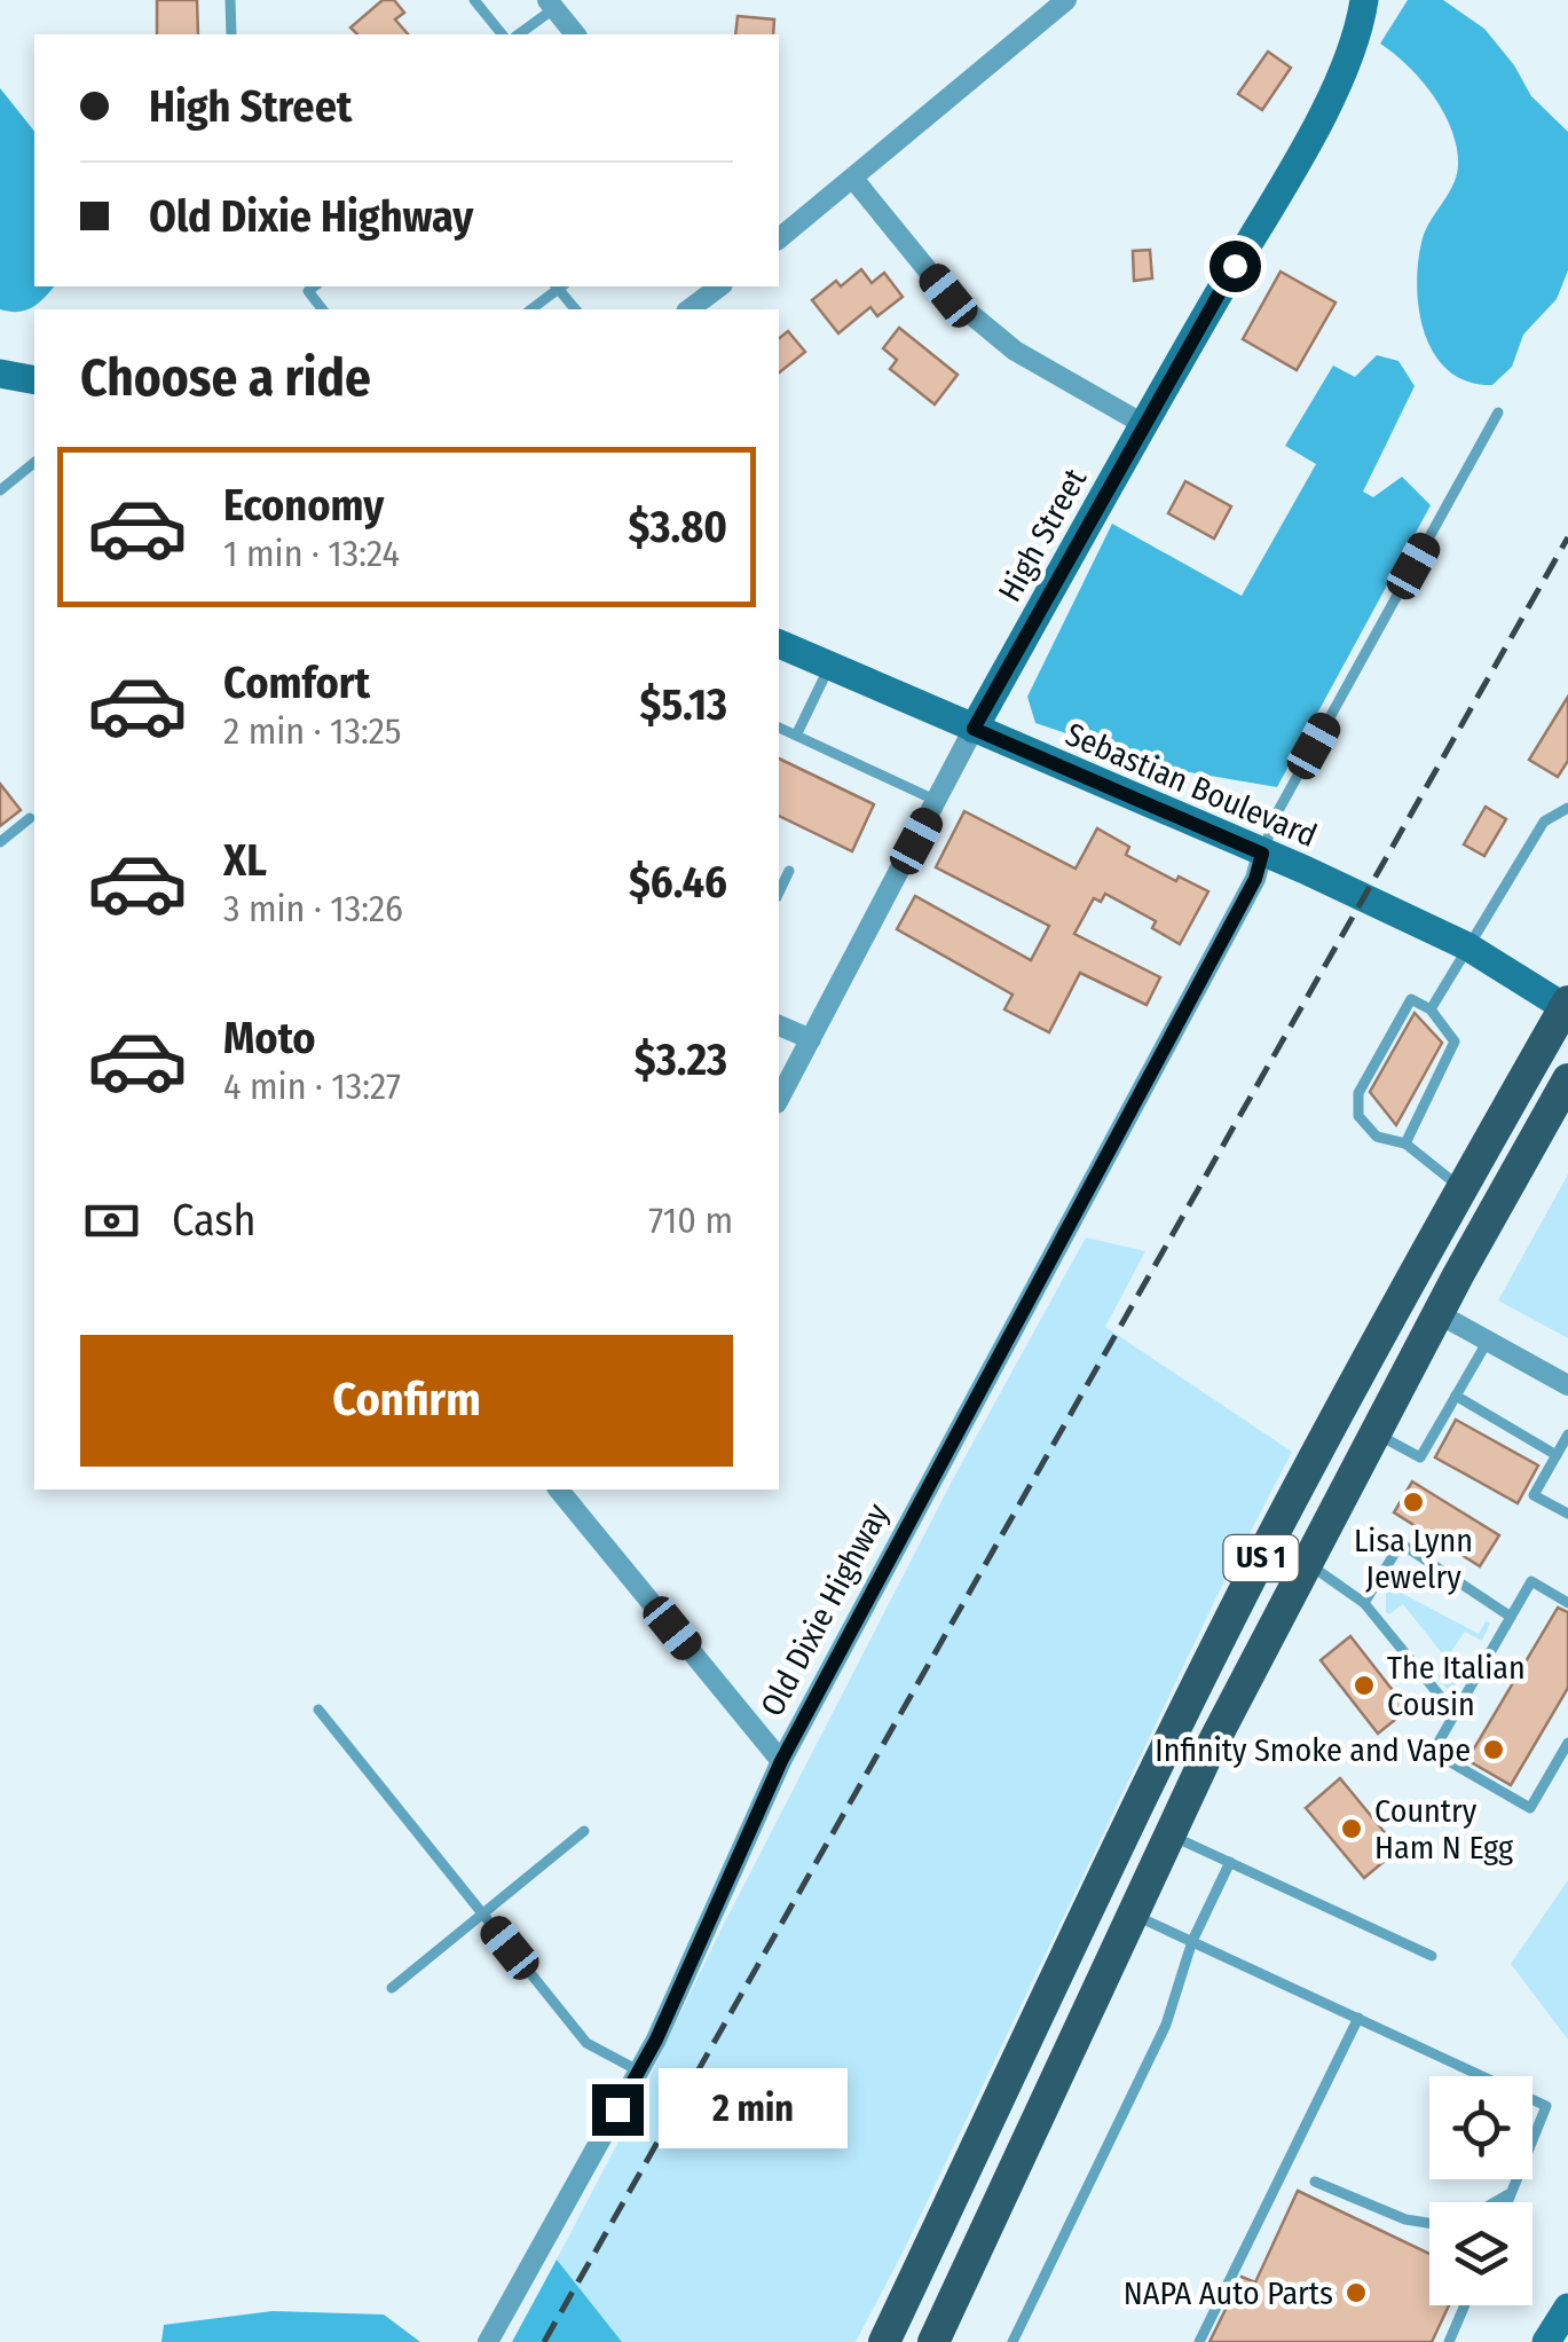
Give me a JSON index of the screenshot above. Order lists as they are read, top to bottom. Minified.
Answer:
{"streets":{"main road":["High Street","Sebastian Boulevard","US 1"],"street":["Old Dixie Highway"]},"crossings":[["High Street","Sebastian Boulevard"],["Sebastian Boulevard","US 1"],["Sebastian Boulevard","Old Dixie Highway"]],"places":["Lisa Lynn Jewelry","The Italian Cousin","Infinity Smoke and Vape","Country Ham N Egg","NAPA Auto Parts"],"page":{"banner":["High Street","Old Dixie Highway"],"heading":"Choose a ride","list":[{"name":"Economy","note":"1 min · 13:24","value":"$3.80"},{"name":"Comfort","note":"2 min · 13:25","value":"$5.13"},{"name":"XL","note":"3 min · 13:26","value":"$6.46"},{"name":"Moto","note":"4 min · 13:27","value":"$3.23"}],"pay":["Cash","710 m"],"buttons":"Confirm","bubble":"2 min"}}
